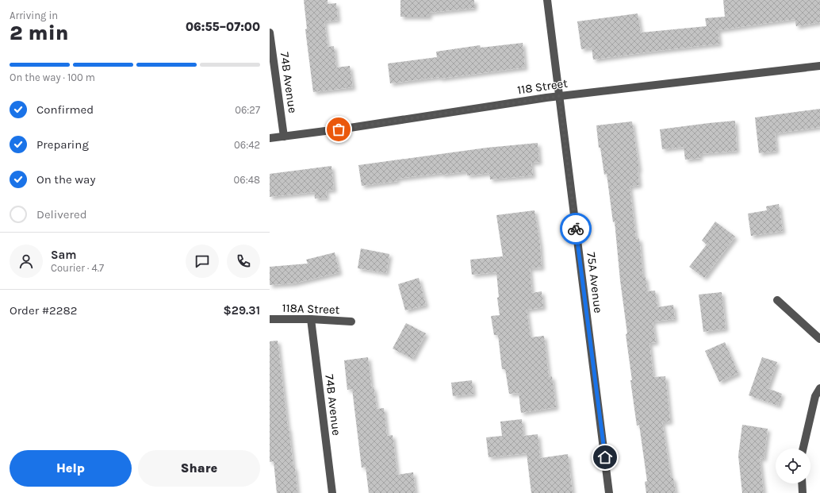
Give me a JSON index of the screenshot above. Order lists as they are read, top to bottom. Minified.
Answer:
{"streets":{"street":["74B Avenue","118 Street","75A Avenue","118A Street"]},"crossings":[["74B Avenue","118 Street"],["74B Avenue","118A Street"],["118 Street","75A Avenue"]],"page":{"heading":["2 min","Arriving in","06:55–07:00"],"panel":["Sam","Courier · 4.7","Order #2282","$29.31"],"bar":"On the way · 100 m","list":[["Confirmed","06:27"],["Preparing","06:42"],["On the way","06:48"],"Delivered"],"buttons":["Help","Share"]}}
